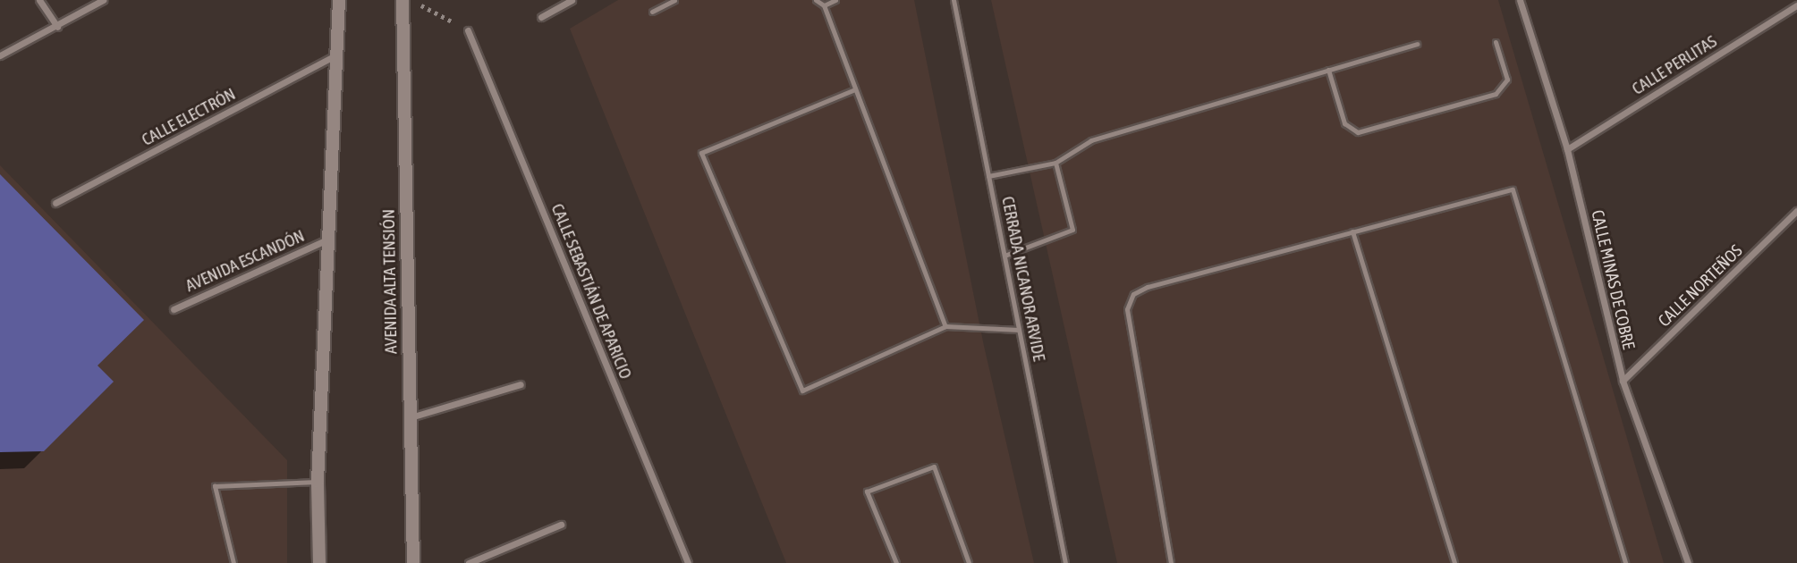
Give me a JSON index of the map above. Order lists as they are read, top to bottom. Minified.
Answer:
{"streets":{"main road":["AVENIDA ALTA TENSIÓN"],"street":["CALLE PERLITAS","CALLE ELECTRÓN","AVENIDA ESCANDÓN","CALLE MINAS DE COBRE","CALLE NORTEÑOS","CALLE SEBASTIÁN DE APARICIO"],"lane":["CERRADA NICANOR ARVIDE"]},"crossings":[["CALLE PERLITAS","CALLE MINAS DE COBRE"],["CALLE MINAS DE COBRE","CALLE NORTEÑOS"]]}
